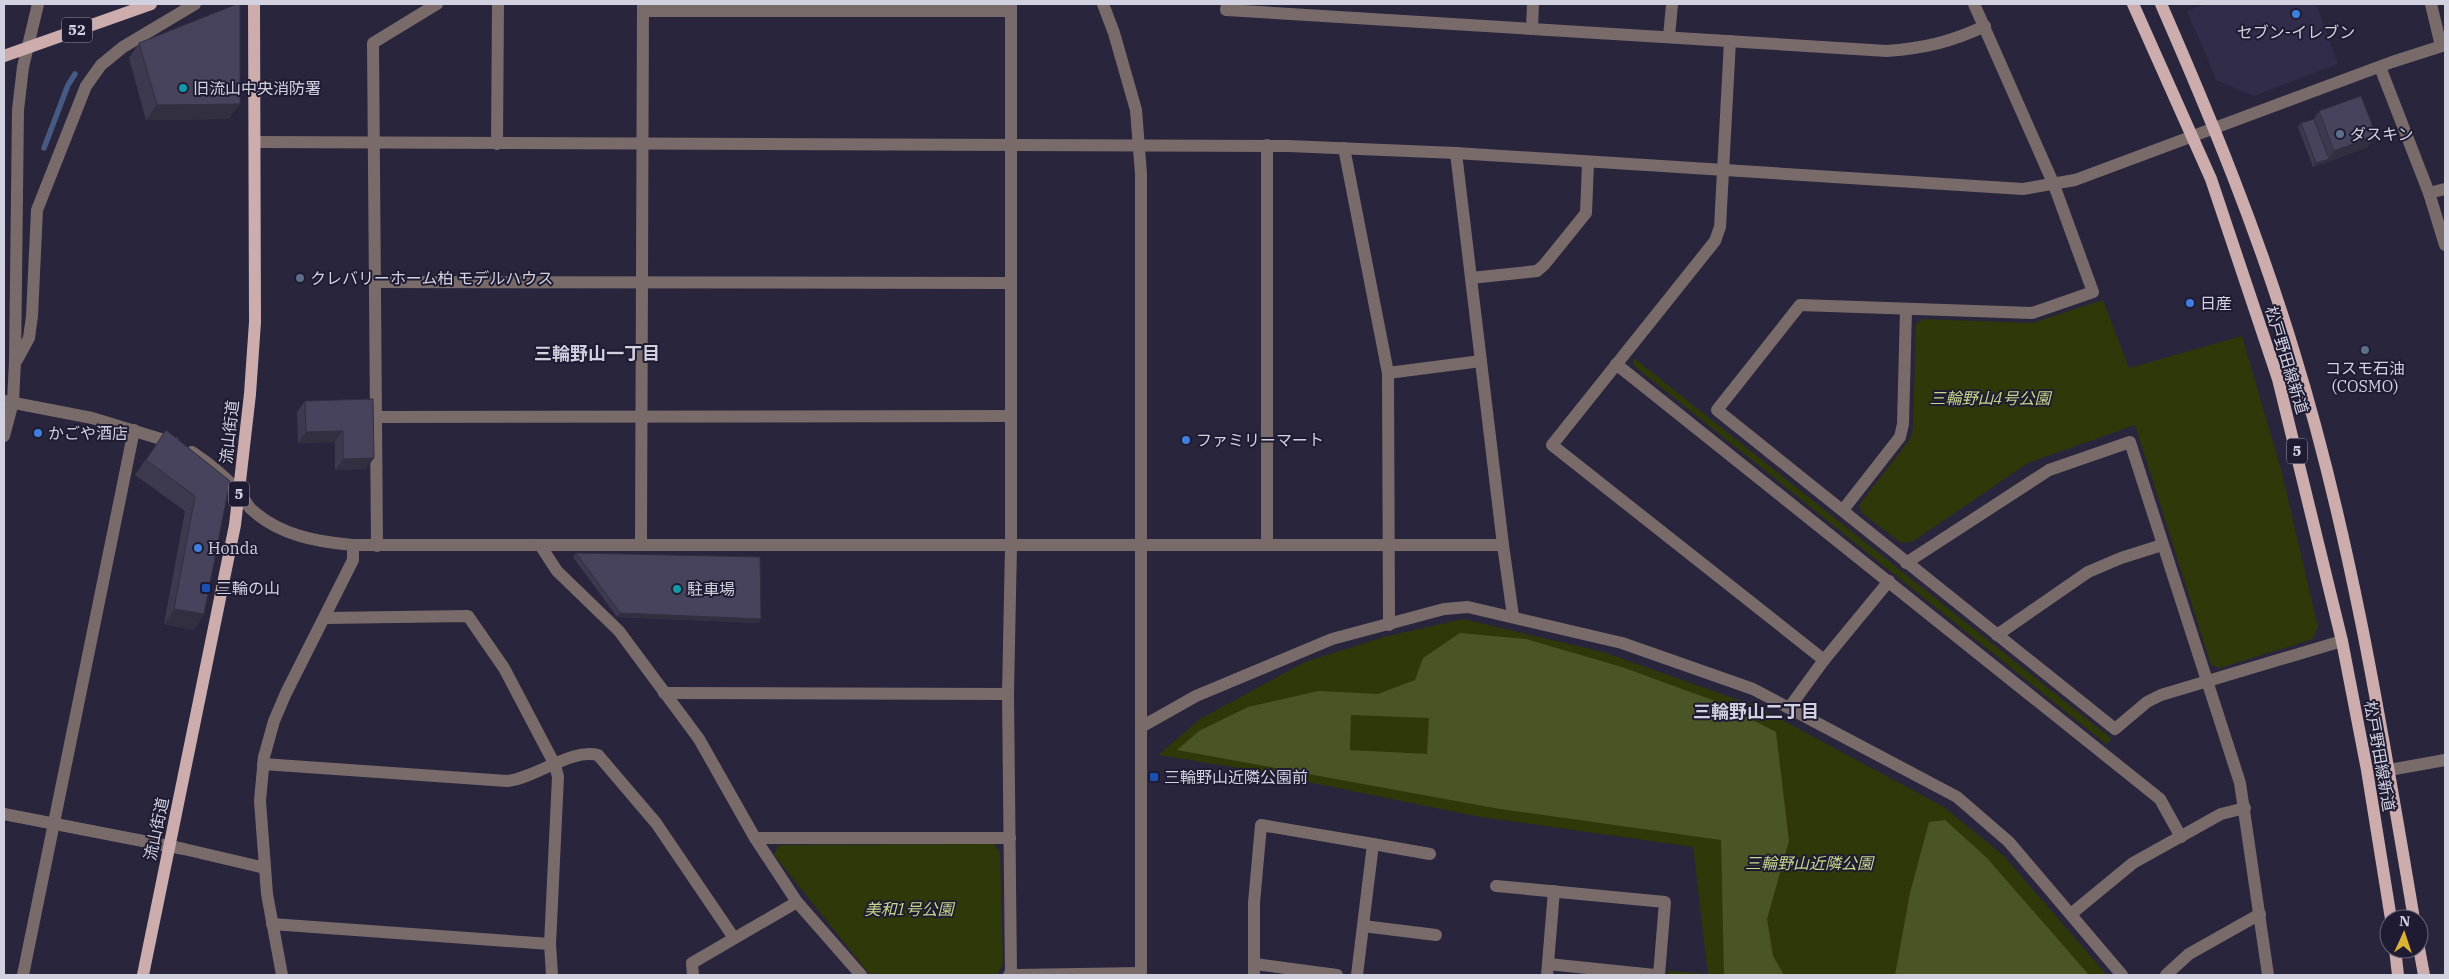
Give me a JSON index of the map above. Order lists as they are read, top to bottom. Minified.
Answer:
{"streets":{"main road":["52","松戸野田線新道","流山街道","5"]},"districts":["三輪野山一丁目","三輪野山二丁目"],"parks":["三輪野山4号公園","三輪野山近隣公園","美和1号公園"],"places":{"other":["セブン-イレブン","旧流山中央消防署","ダスキン","クレバリーホーム柏 モデルハウス","日産","コスモ石油 (COSMO)","かごや酒店","ファミリーマート","Honda","駐車場"],"transit":["三輪の山","三輪野山近隣公園前"]},"north":"top"}
